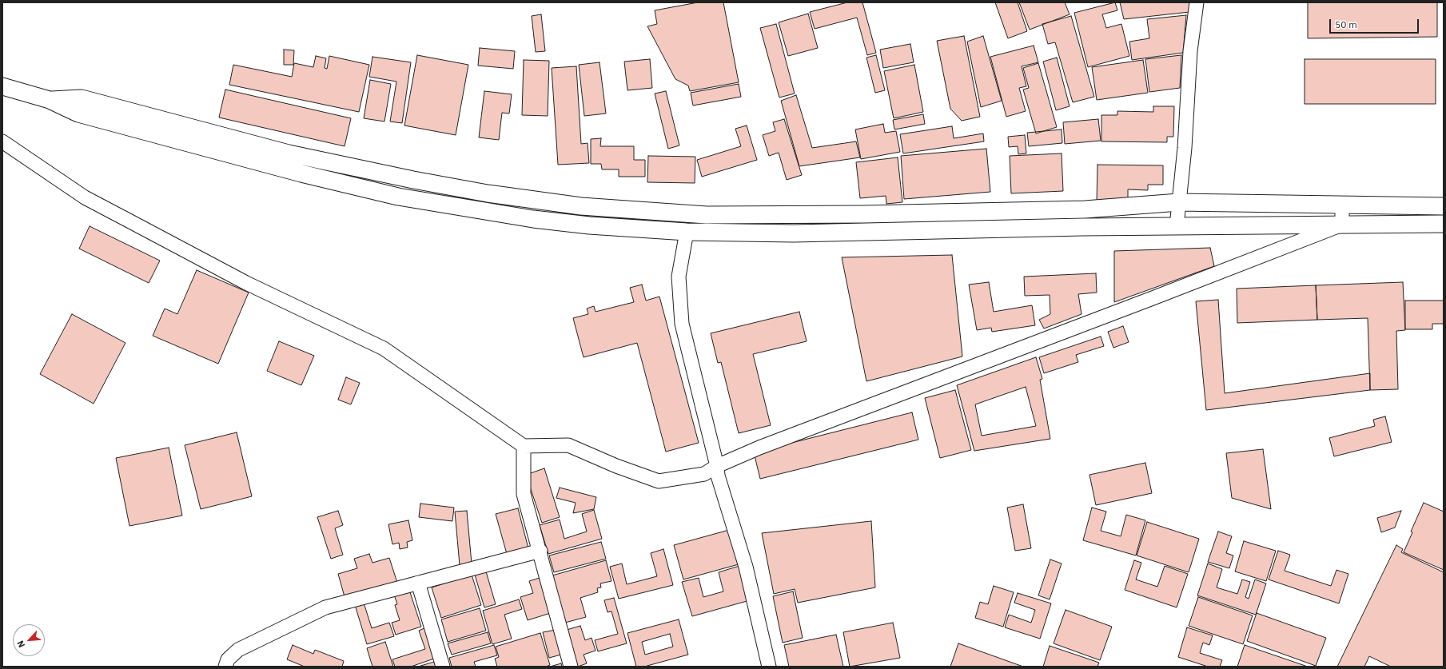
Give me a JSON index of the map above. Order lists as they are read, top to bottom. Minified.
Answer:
{"scale_bar":"50 m","north":"bottom left"}
